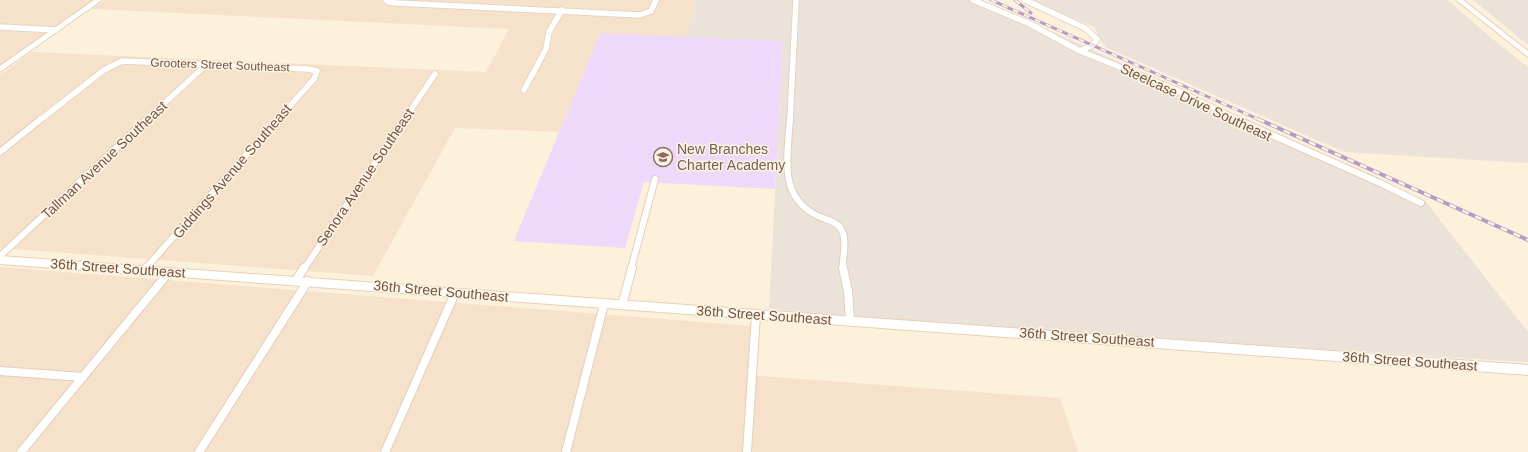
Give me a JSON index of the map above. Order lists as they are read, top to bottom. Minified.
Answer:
{"streets":{"street":["Grooters Street Southeast","Steelcase Drive Southeast","Tallman Avenue Southeast","Giddings Avenue Southeast","Senora Avenue Southeast","36th Street Southeast"]},"crossings":[["Grooters Street Southeast","Tallman Avenue Southeast"],["Grooters Street Southeast","Giddings Avenue Southeast"],["Giddings Avenue Southeast","36th Street Southeast"],["Senora Avenue Southeast","36th Street Southeast"]],"places":{"school or university":["New Branches Charter Academy"]}}
